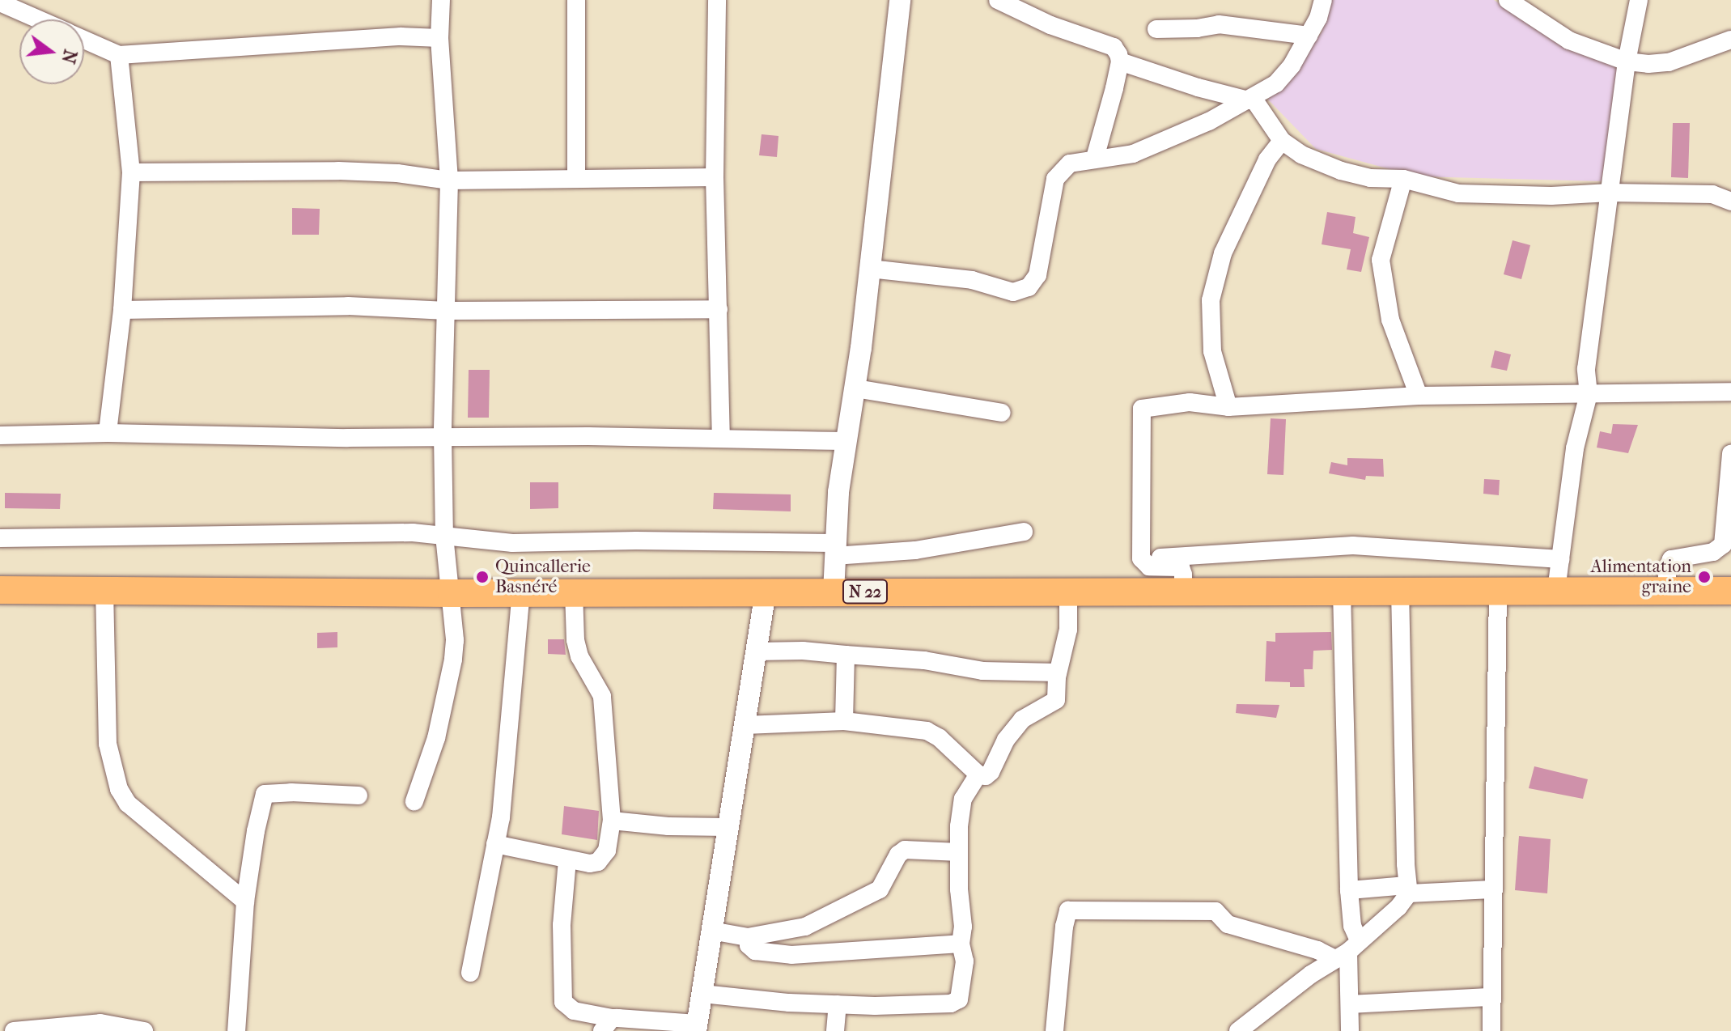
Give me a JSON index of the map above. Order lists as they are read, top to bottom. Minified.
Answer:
{"streets":{"main road":["N 22"]},"places":["Quincallerie Basnéré","Alimentation graine"],"north":"right"}
